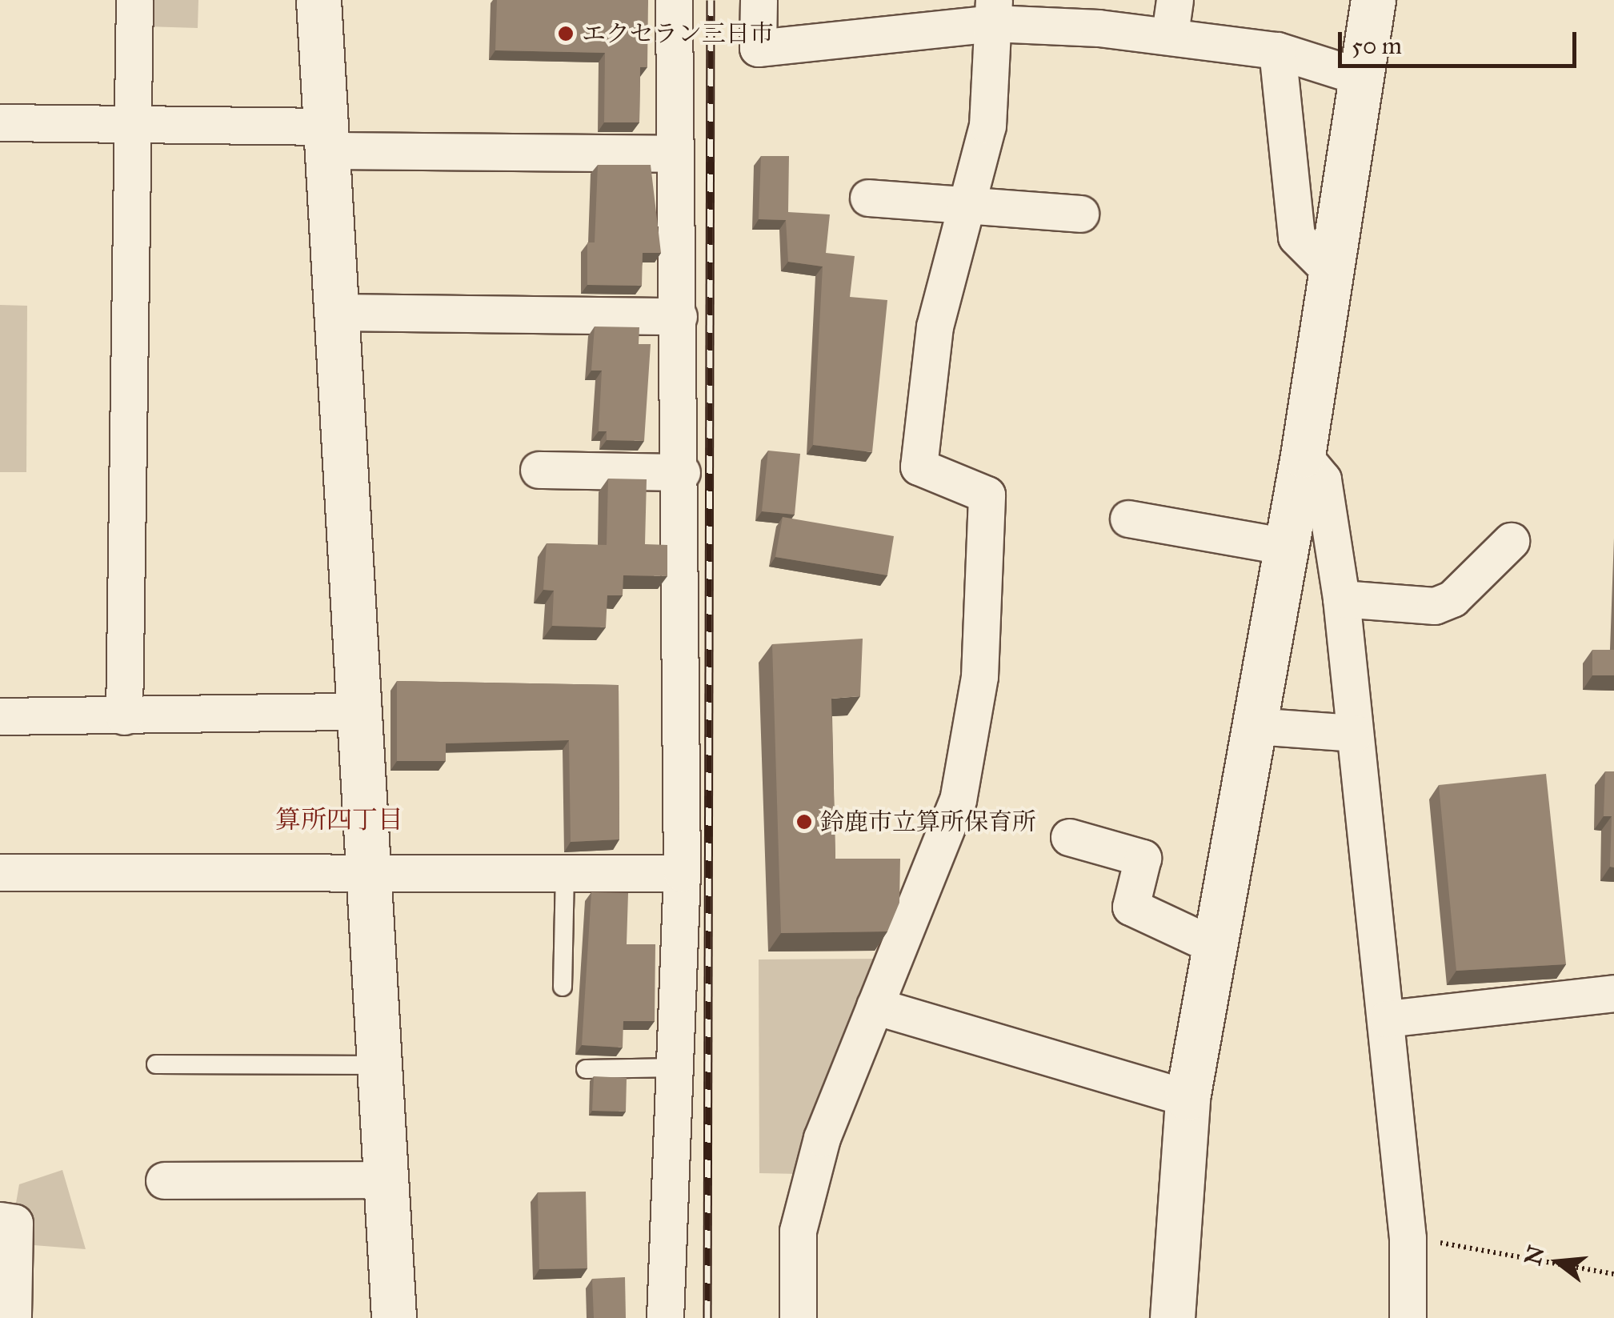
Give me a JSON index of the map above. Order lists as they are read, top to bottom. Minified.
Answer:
{"districts":["算所四丁目"],"places":["エクセラン三日市","鈴鹿市立算所保育所"],"scale_bar":"50 m","north":"left"}
